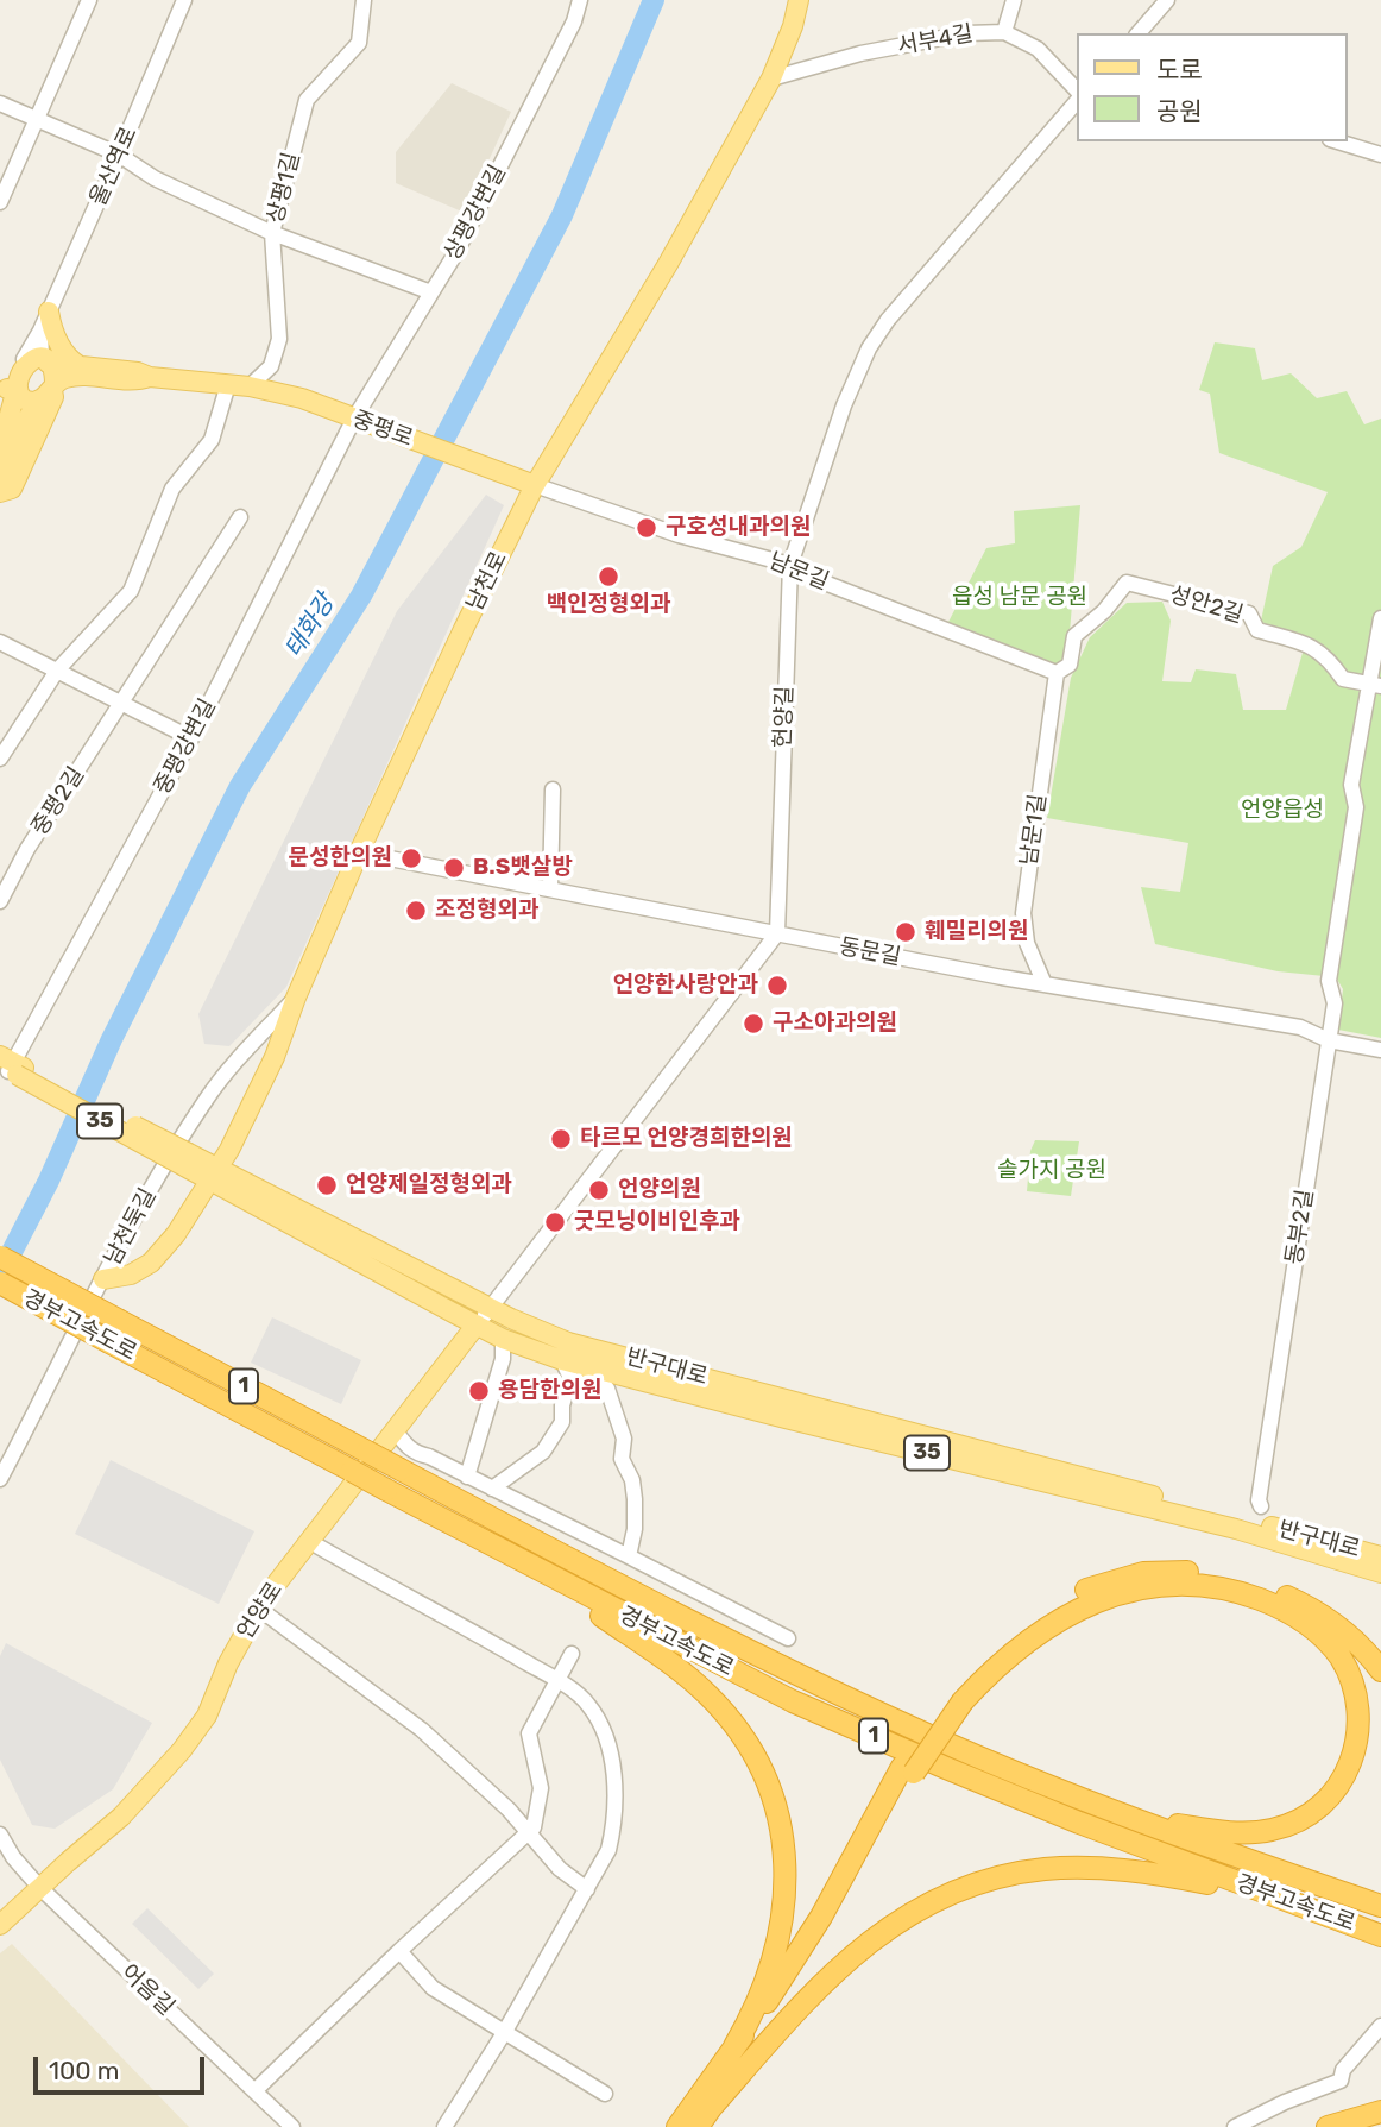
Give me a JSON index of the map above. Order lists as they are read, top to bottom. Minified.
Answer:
{"streets":{"highway":["경부고속도로","1"],"main road":["중평로","남천로","35","반구대로","언양로"],"street":["서부4길","울산역로","상평1길","상평강변길","남문길","성안2길","헌양길","중평강변길","중평2길","남문1길","동문길","남천둑길","동부2길","어음길"]},"crossings":[["서부4길","남천로"],["상평1길","중평로"],["상평강변길","중평로"],["상평강변길","중평강변길"],["중평로","남문길"],["중평로","남천로"],["중평로","중평강변길"],["남문길","남천로"],["남문길","성안2길"],["남문길","헌양길"],["남문길","남문1길"],["남천로","동문길"],["남천로","남천둑길"],["남천로","반구대로"],["성안2길","남문1길"],["성안2길","동부2길"],["헌양길","동문길"],["중평강변길","반구대로"],["남문1길","동문길"],["동문길","동부2길"],["반구대로","언양로"],["언양로","어음길"]],"water":["태화강"],"parks":["읍성 남문 공원","언양읍성","솔가지 공원"],"places":["구호성내과의원","백인정형외과","문성한의원","B.S뱃살방","조정형외과","훼밀리의원","언양한사랑안과","구소아과의원","타르모 언양경희한의원","언양제일정형외과","언양의원","굿모닝이비인후과","용담한의원"],"legend":["도로","공원"],"scale_bar":"100 m"}
